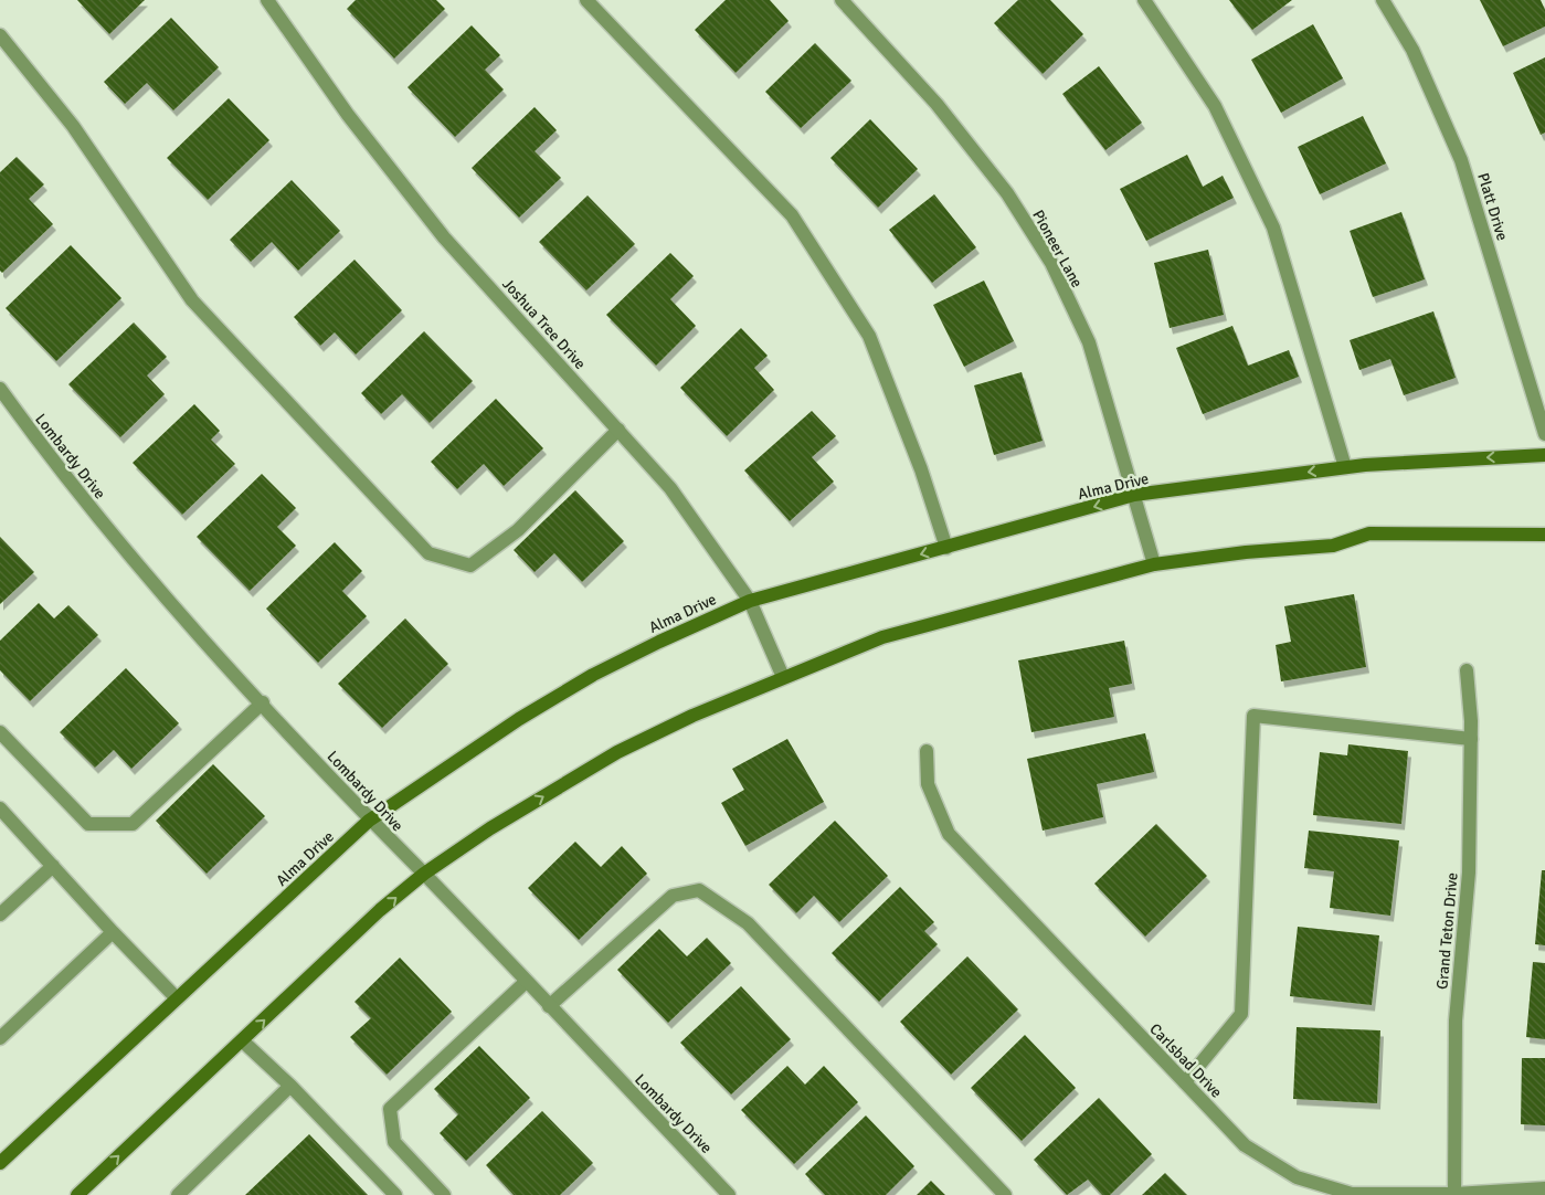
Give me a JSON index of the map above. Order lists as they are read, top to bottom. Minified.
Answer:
{"streets":{"main road":["Alma Drive"],"street":["Platt Drive","Pioneer Lane","Joshua Tree Drive","Lombardy Drive","Grand Teton Drive","Carlsbad Drive"]},"crossings":[["Pioneer Lane","Alma Drive"],["Joshua Tree Drive","Alma Drive"],["Lombardy Drive","Alma Drive"],["Grand Teton Drive","Carlsbad Drive"]]}
